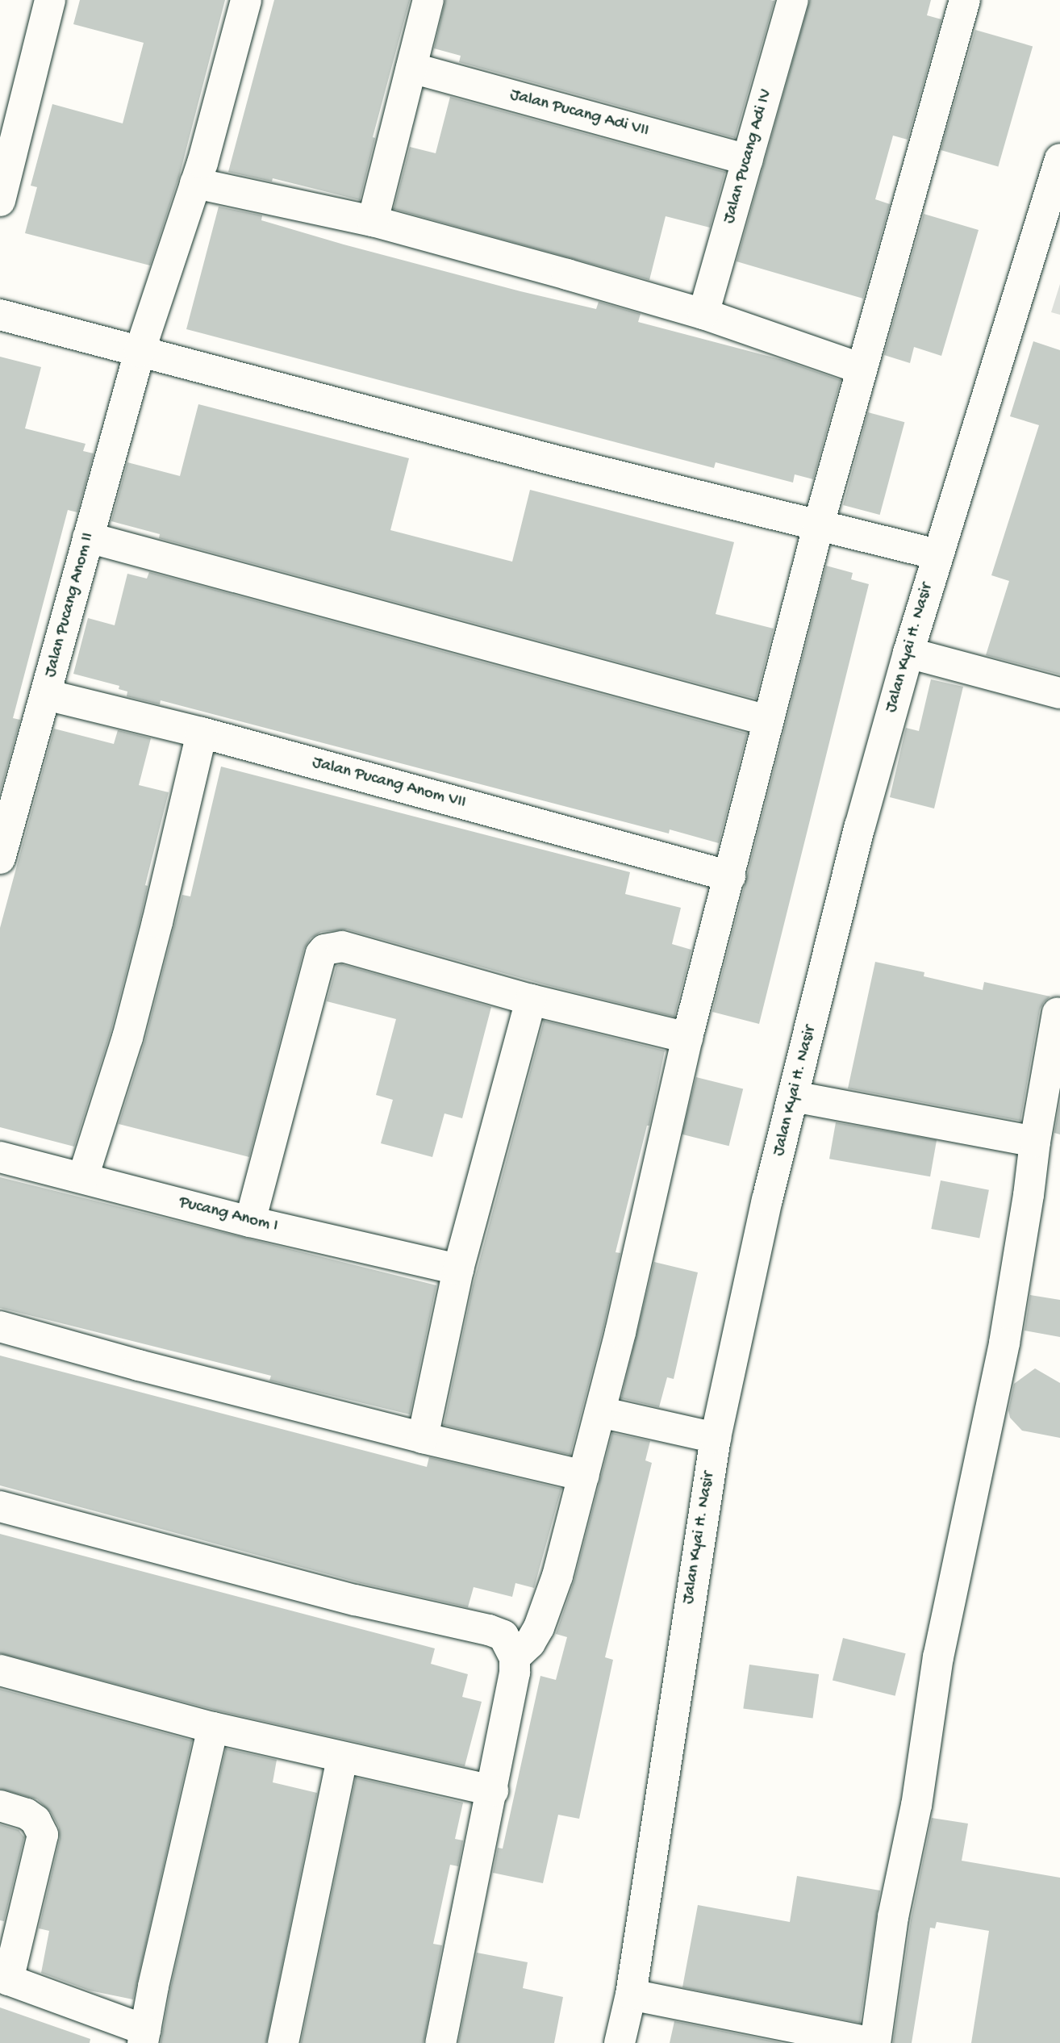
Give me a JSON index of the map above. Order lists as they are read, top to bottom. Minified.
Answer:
{"streets":{"street":["Jalan Pucang Adi VII","Jalan Pucang Adi IV","Jalan Pucang Anom II","Jalan Kyai H. Nasir","Jalan Pucang Anom VII","Pucang Anom I"]},"crossings":[["Jalan Pucang Adi VII","Jalan Pucang Adi IV"],["Jalan Pucang Anom II","Jalan Pucang Anom VII"]]}
